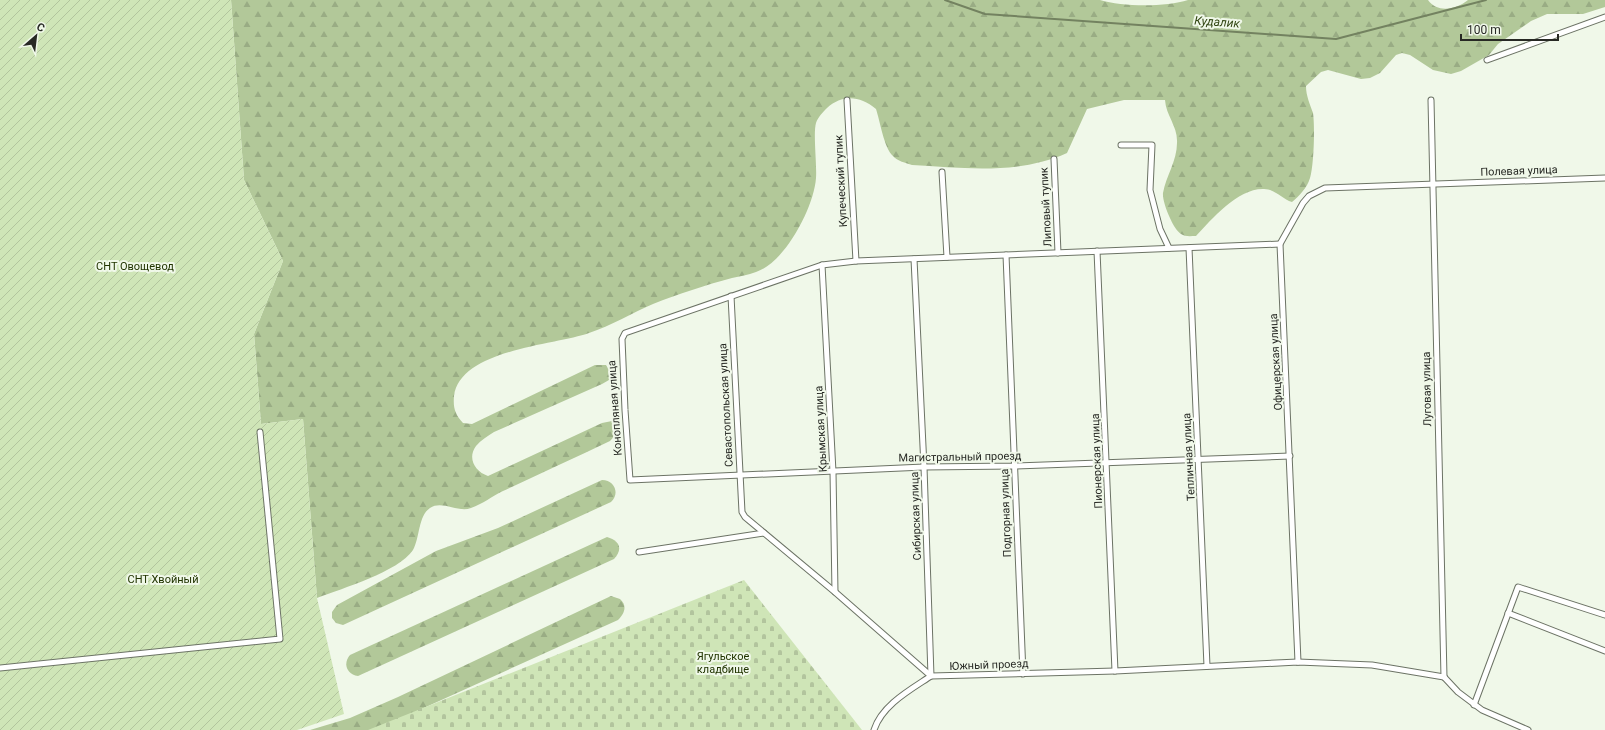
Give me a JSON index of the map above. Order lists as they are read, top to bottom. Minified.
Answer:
{"streets":{"street":["Полевая улица","Купеческий тупик","Липовый тупик","Офицерская улица","Луговая улица","Севастопольская улица","Конопляная улица","Крымская улица","Магистральный проезд","Тепличная улица","Пионерская улица","Подгорная улица","Сибирская улица","Южный проезд"]},"crossings":[["Полевая улица","Луговая улица"],["Офицерская улица","Магистральный проезд"],["Офицерская улица","Южный проезд"],["Луговая улица","Южный проезд"],["Севастопольская улица","Конопляная улица"],["Севастопольская улица","Магистральный проезд"],["Конопляная улица","Магистральный проезд"],["Крымская улица","Магистральный проезд"],["Магистральный проезд","Тепличная улица"],["Магистральный проезд","Пионерская улица"],["Магистральный проезд","Подгорная улица"],["Магистральный проезд","Сибирская улица"],["Тепличная улица","Южный проезд"],["Пионерская улица","Южный проезд"],["Подгорная улица","Южный проезд"],["Сибирская улица","Южный проезд"]],"water":["Кудалик"],"parks":["СНТ Овощевод","СНТ Хвойный","Ягульское кладбище"],"scale_bar":"100 m","north":"top right"}
